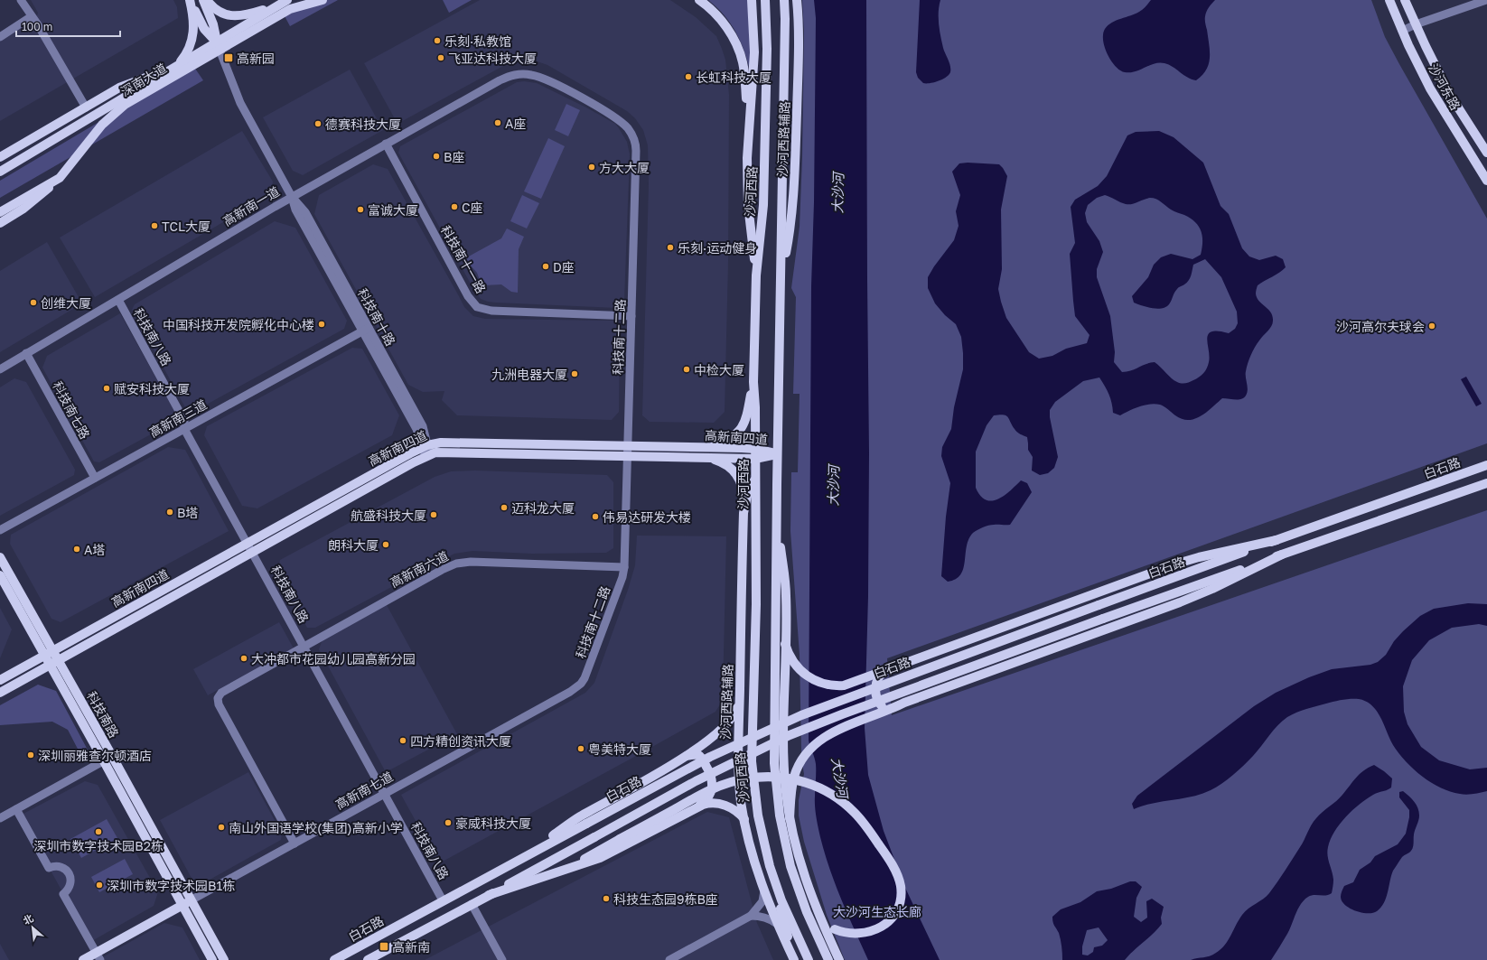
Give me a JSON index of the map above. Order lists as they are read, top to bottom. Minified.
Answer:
{"streets":{"main road":["深南大道","沙河东路","沙河西路辅路","沙河西路","高新南四道","白石路","科技南路","高新南七道"],"street":["高新南一道","科技南十一路","科技南十路","科技南八路","科技南十二路","科技南七路","高新南三道","高新南六道"]},"crossings":[["深南大道","科技南十路"],["沙河西路辅路","沙河西路"],["沙河西路","高新南四道"],["高新南一道","科技南十一路"],["高新南一道","科技南十路"],["高新南一道","科技南八路"],["高新南一道","科技南十二路"],["高新南一道","科技南七路"],["科技南十一路","科技南十二路"],["科技南十路","高新南三道"],["科技南十路","高新南四道"],["科技南八路","高新南三道"],["科技南八路","高新南四道"],["科技南八路","白石路"],["科技南八路","高新南六道"],["科技南八路","高新南七道"],["科技南十二路","高新南四道"],["科技南十二路","高新南六道"],["科技南十二路","高新南七道"],["科技南七路","高新南三道"],["高新南四道","科技南路"],["高新南六道","高新南七道"],["科技南路","高新南七道"]],"water":["大沙河"],"parks":["大沙河生态长廊"],"places":{"other":["乐刻·私教馆","飞亚达科技大厦","长虹科技大厦","A座","德赛科技大厦","B座","方大大厦","C座","富诚大厦","TCL大厦","乐刻·运动健身","D座","创维大厦","中国科技开发院孵化中心楼","沙河高尔夫球会","中检大厦","九洲电器大厦","赋安科技大厦","迈科龙大厦","B塔","航盛科技大厦","伟易达研发大楼","朗科大厦","A塔","大冲都市花园幼儿园高新分园","四方精创资讯大厦","粤美特大厦","深圳丽雅查尔顿酒店","豪威科技大厦","南山外国语学校(集团)高新小学","深圳市数字技术园B2栋","深圳市数字技术园B1栋","科技生态园9栋B座"],"transit":["高新园","高新南"]},"scale_bar":"100 m","north":"top left"}
